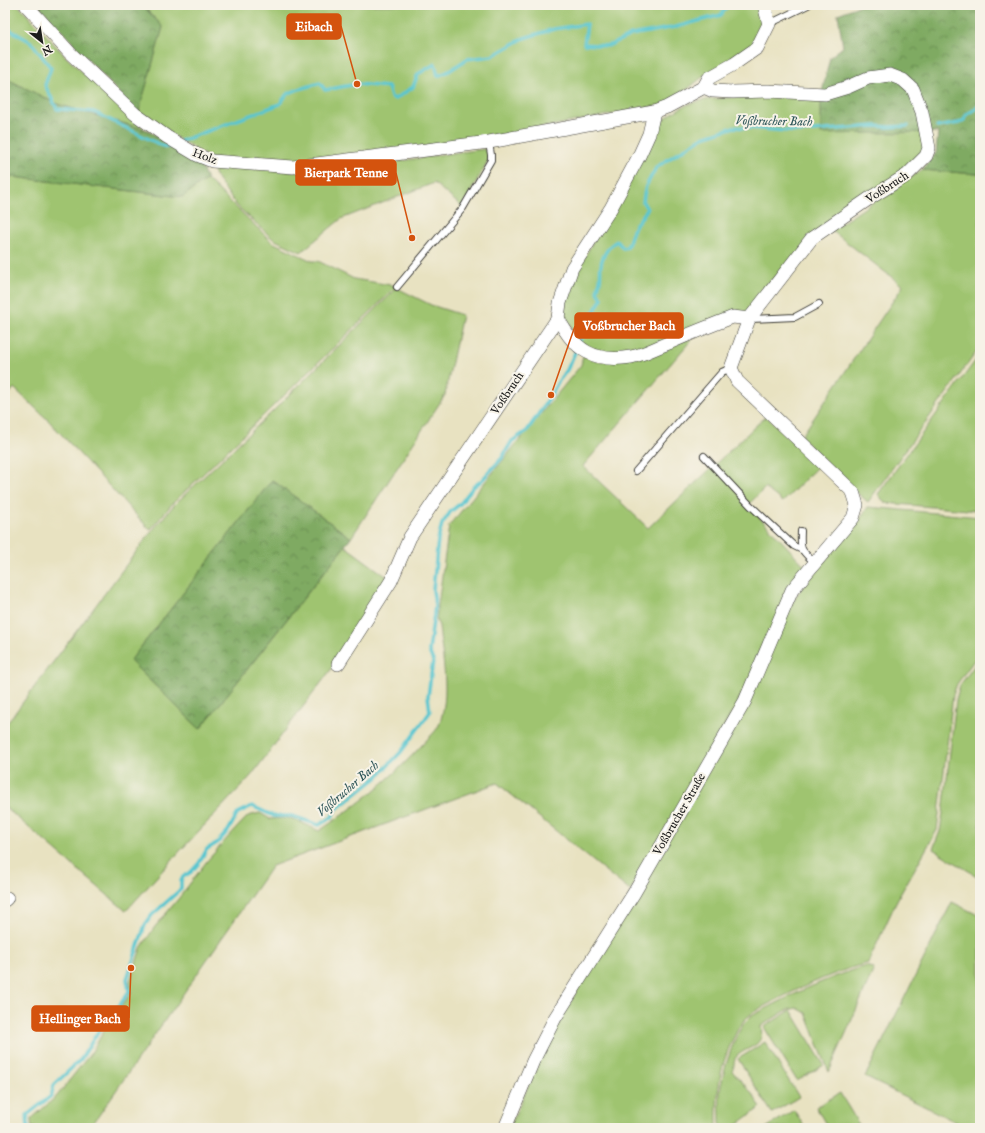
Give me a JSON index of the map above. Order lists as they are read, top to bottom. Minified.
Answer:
{"streets":{"street":["Holz","Voßbruch","Voßbrucher Straße"]},"crossings":[["Voßbruch","Voßbrucher Straße"]],"water":["Voßbrucher Bach"],"places":["Eibach","Bierpark Tenne","Voßbrucher Bach","Hellinger Bach"],"north":"bottom right"}
